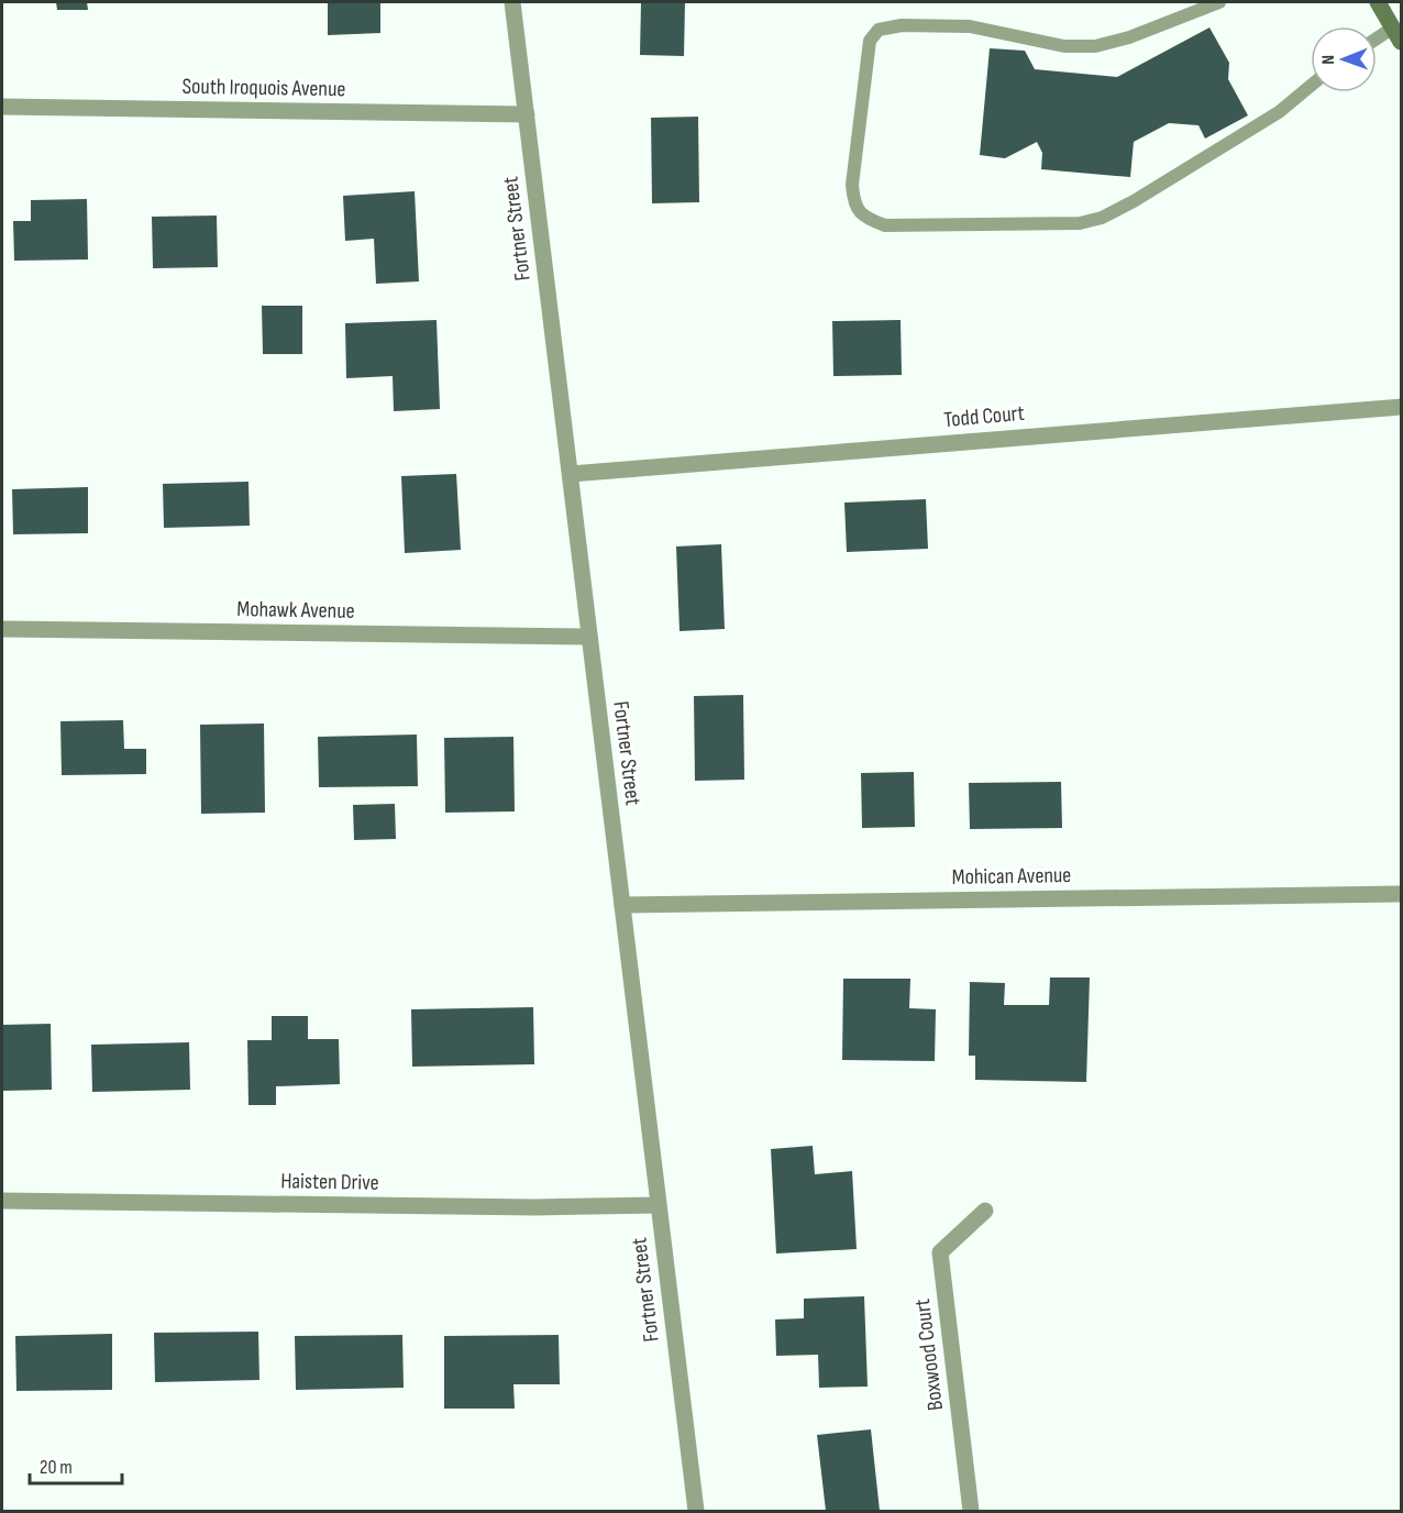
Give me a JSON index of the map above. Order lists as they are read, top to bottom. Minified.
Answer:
{"streets":{"street":["South Iroquois Avenue","Fortner Street","Todd Court","Mohawk Avenue","Mohican Avenue","Haisten Drive","Boxwood Court"]},"crossings":[["South Iroquois Avenue","Fortner Street"],["Fortner Street","Todd Court"],["Fortner Street","Mohawk Avenue"],["Fortner Street","Mohican Avenue"],["Fortner Street","Haisten Drive"]],"scale_bar":"20 m","north":"left"}
